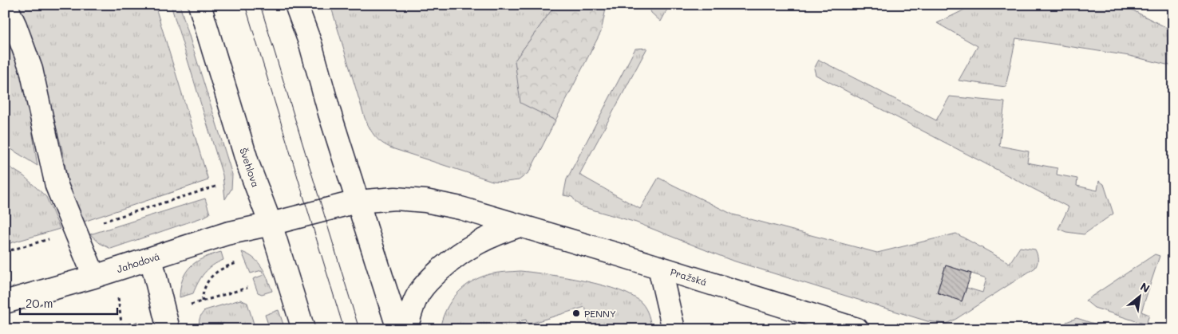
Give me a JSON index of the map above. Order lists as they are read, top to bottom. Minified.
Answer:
{"streets":{"street":["Švehlova","Jahodová","Pražská"]},"crossings":[["Švehlova","Jahodová"],["Jahodová","Pražská"]],"places":["PENNY"],"scale_bar":"20 m","north":"top right"}
